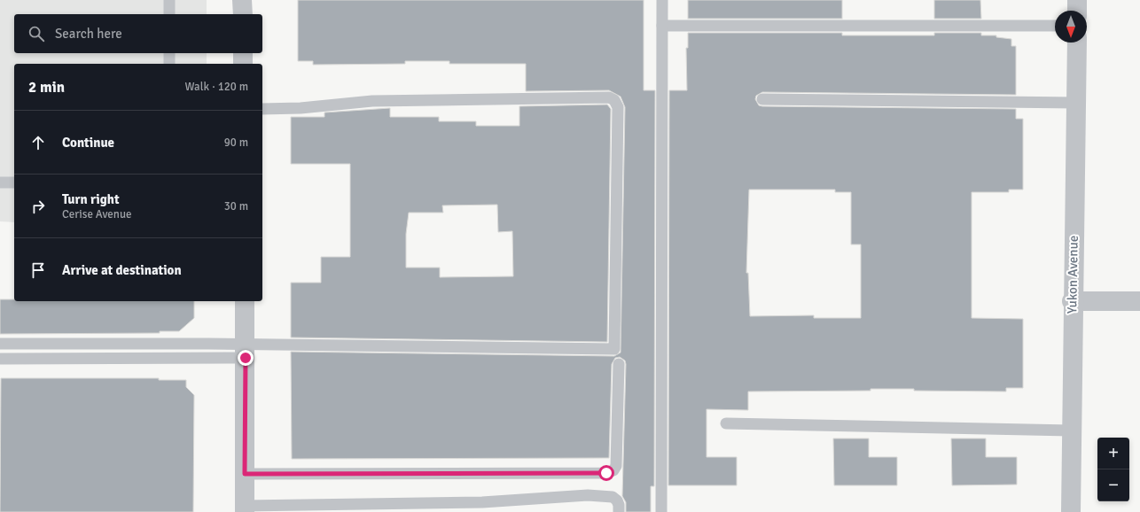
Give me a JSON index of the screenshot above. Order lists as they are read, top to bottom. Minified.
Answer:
{"streets":{"street":["Yukon Avenue"]},"north":"bottom","page":{"search":"Search here","heading":["2 min","Walk · 120 m"],"list":[["Continue","90 m"],["Turn right","Cerise Avenue","30 m"],"Arrive at destination"],"map_buttons":["+","−"]}}
